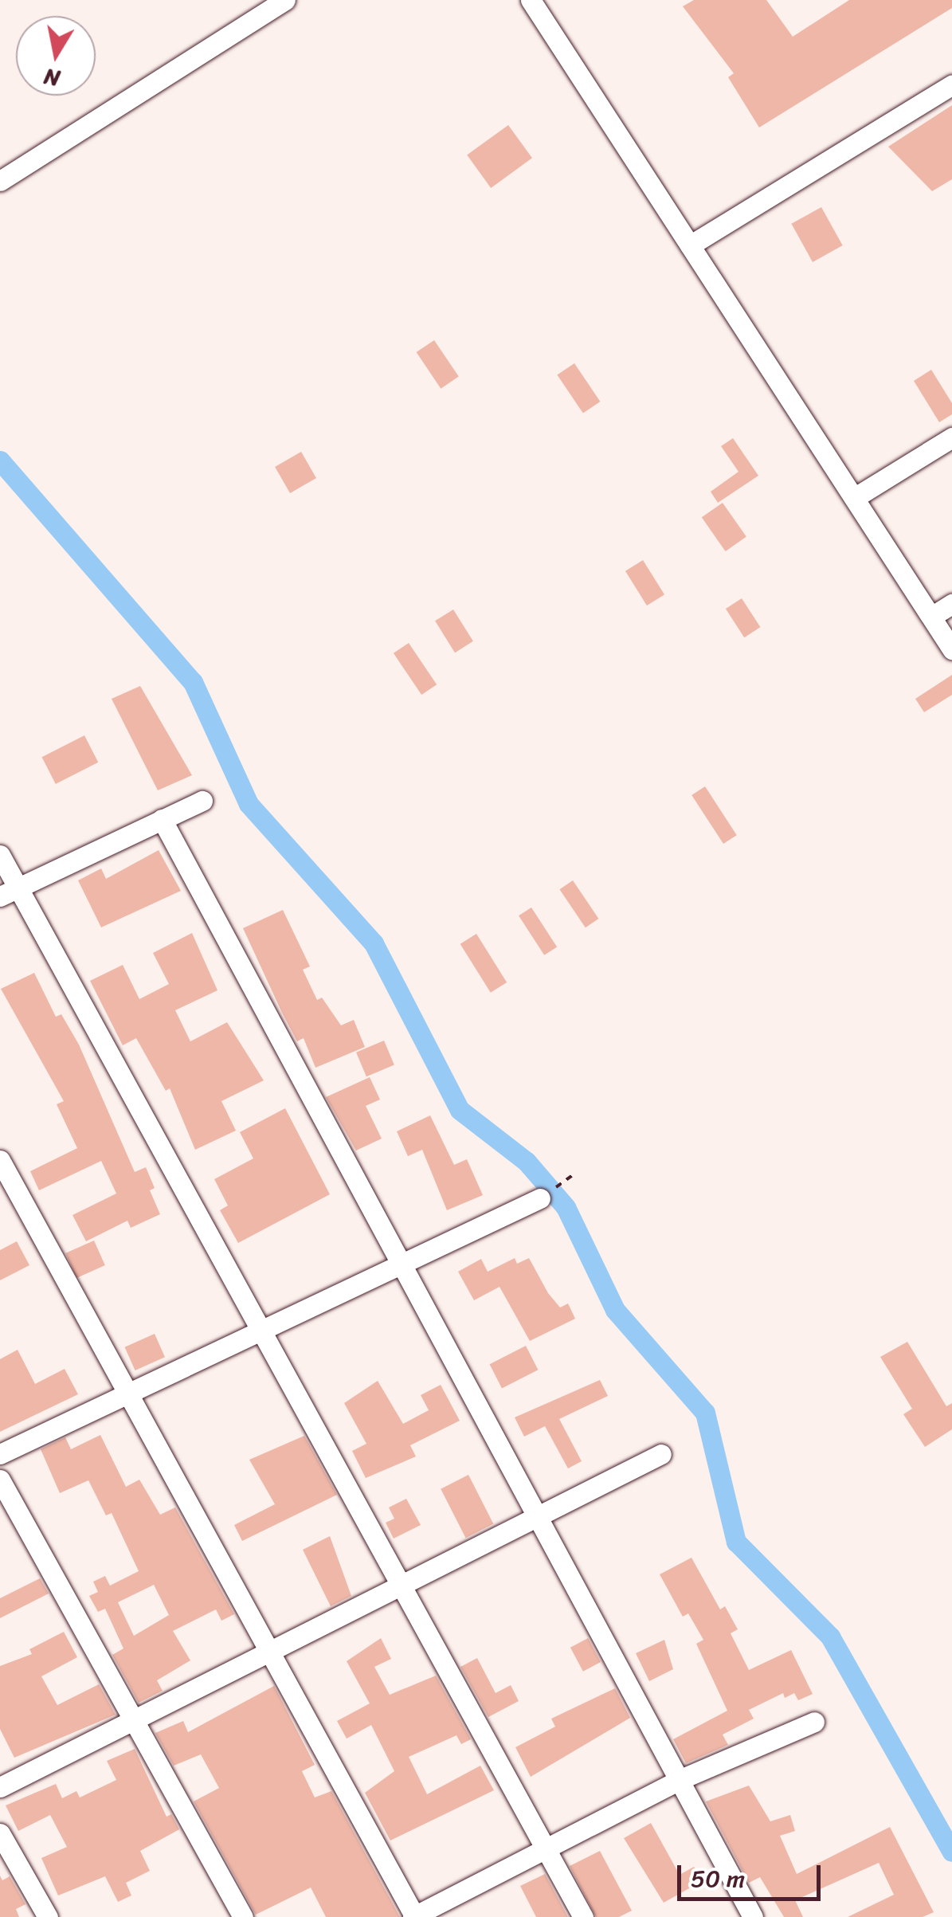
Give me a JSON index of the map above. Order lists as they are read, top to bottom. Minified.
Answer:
{"scale_bar":"50 m","north":"bottom"}
